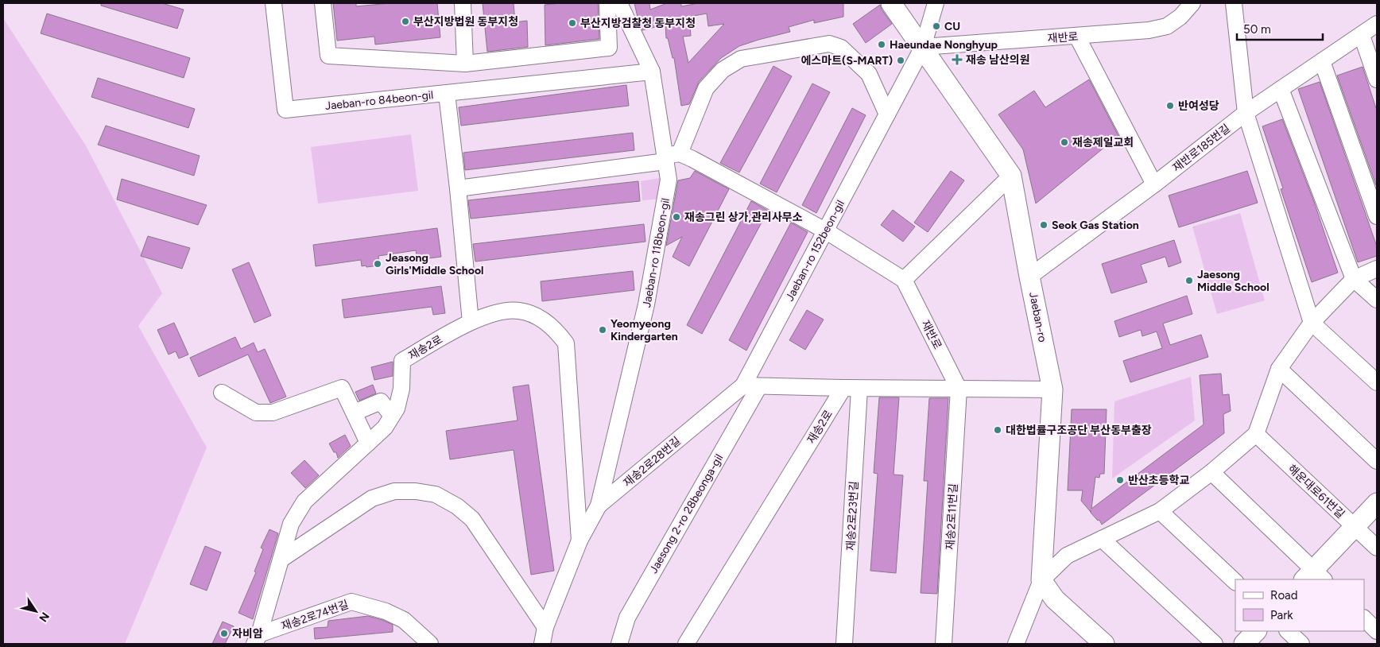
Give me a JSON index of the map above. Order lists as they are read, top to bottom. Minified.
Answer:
{"streets":{"main road":["Jaeban-ro"],"street":["재반로","Jaeban-ro 84beon-gil","재반로185번길","Jaeban-ro 152beon-gil","Jaeban-ro 118beon-gil","재송2로","재송2로28번길","해운대로61번길","Jaesong 2-ro 28beonga-gil","재송2로23번길","재송2로11번길","재송2로74번길"]},"crossings":[["재반로","Jaeban-ro 152beon-gil"],["재반로","Jaeban-ro"],["재반로","재송2로11번길"],["Jaeban-ro 84beon-gil","재송2로"],["재반로185번길","Jaeban-ro"],["Jaeban-ro 152beon-gil","Jaeban-ro"],["Jaeban-ro 152beon-gil","재송2로28번길"],["Jaeban-ro 118beon-gil","재송2로28번길"],["재송2로","재송2로28번길"],["재송2로","재송2로74번길"]],"places":{"other":["부산지방법원 동부지청","부산지방검찰청 동부지청","CU","Haeundae Nonghyup","에스마트(S-MART)","반여성당","재송제일교회","재송그린 상가,관리사무소","Seok Gas Station","Jeasong Girls'Middle School","Jaesong Middle School","Yeomyeong Kindergarten","대한법률구조공단 부산동부출장","반산초등학교","자비암"],"health":["재송 남산의원"]},"legend":["Road","Park"],"scale_bar":"50 m","north":"bottom right"}
